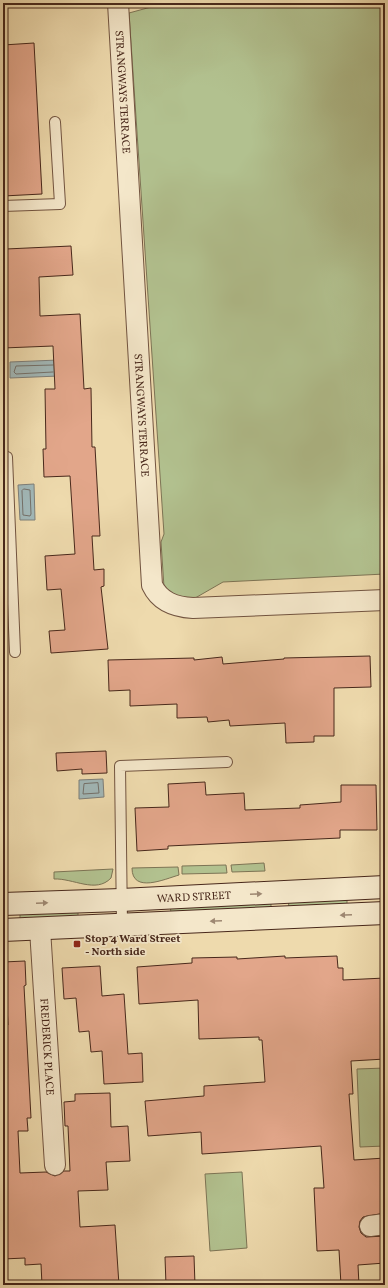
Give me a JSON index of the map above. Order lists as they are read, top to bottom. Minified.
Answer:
{"streets":{"street":["STRANGWAYS TERRACE","WARD STREET","FREDERICK PLACE"]},"places":{"transit":["Stop 4 Ward Street - North side"]}}
